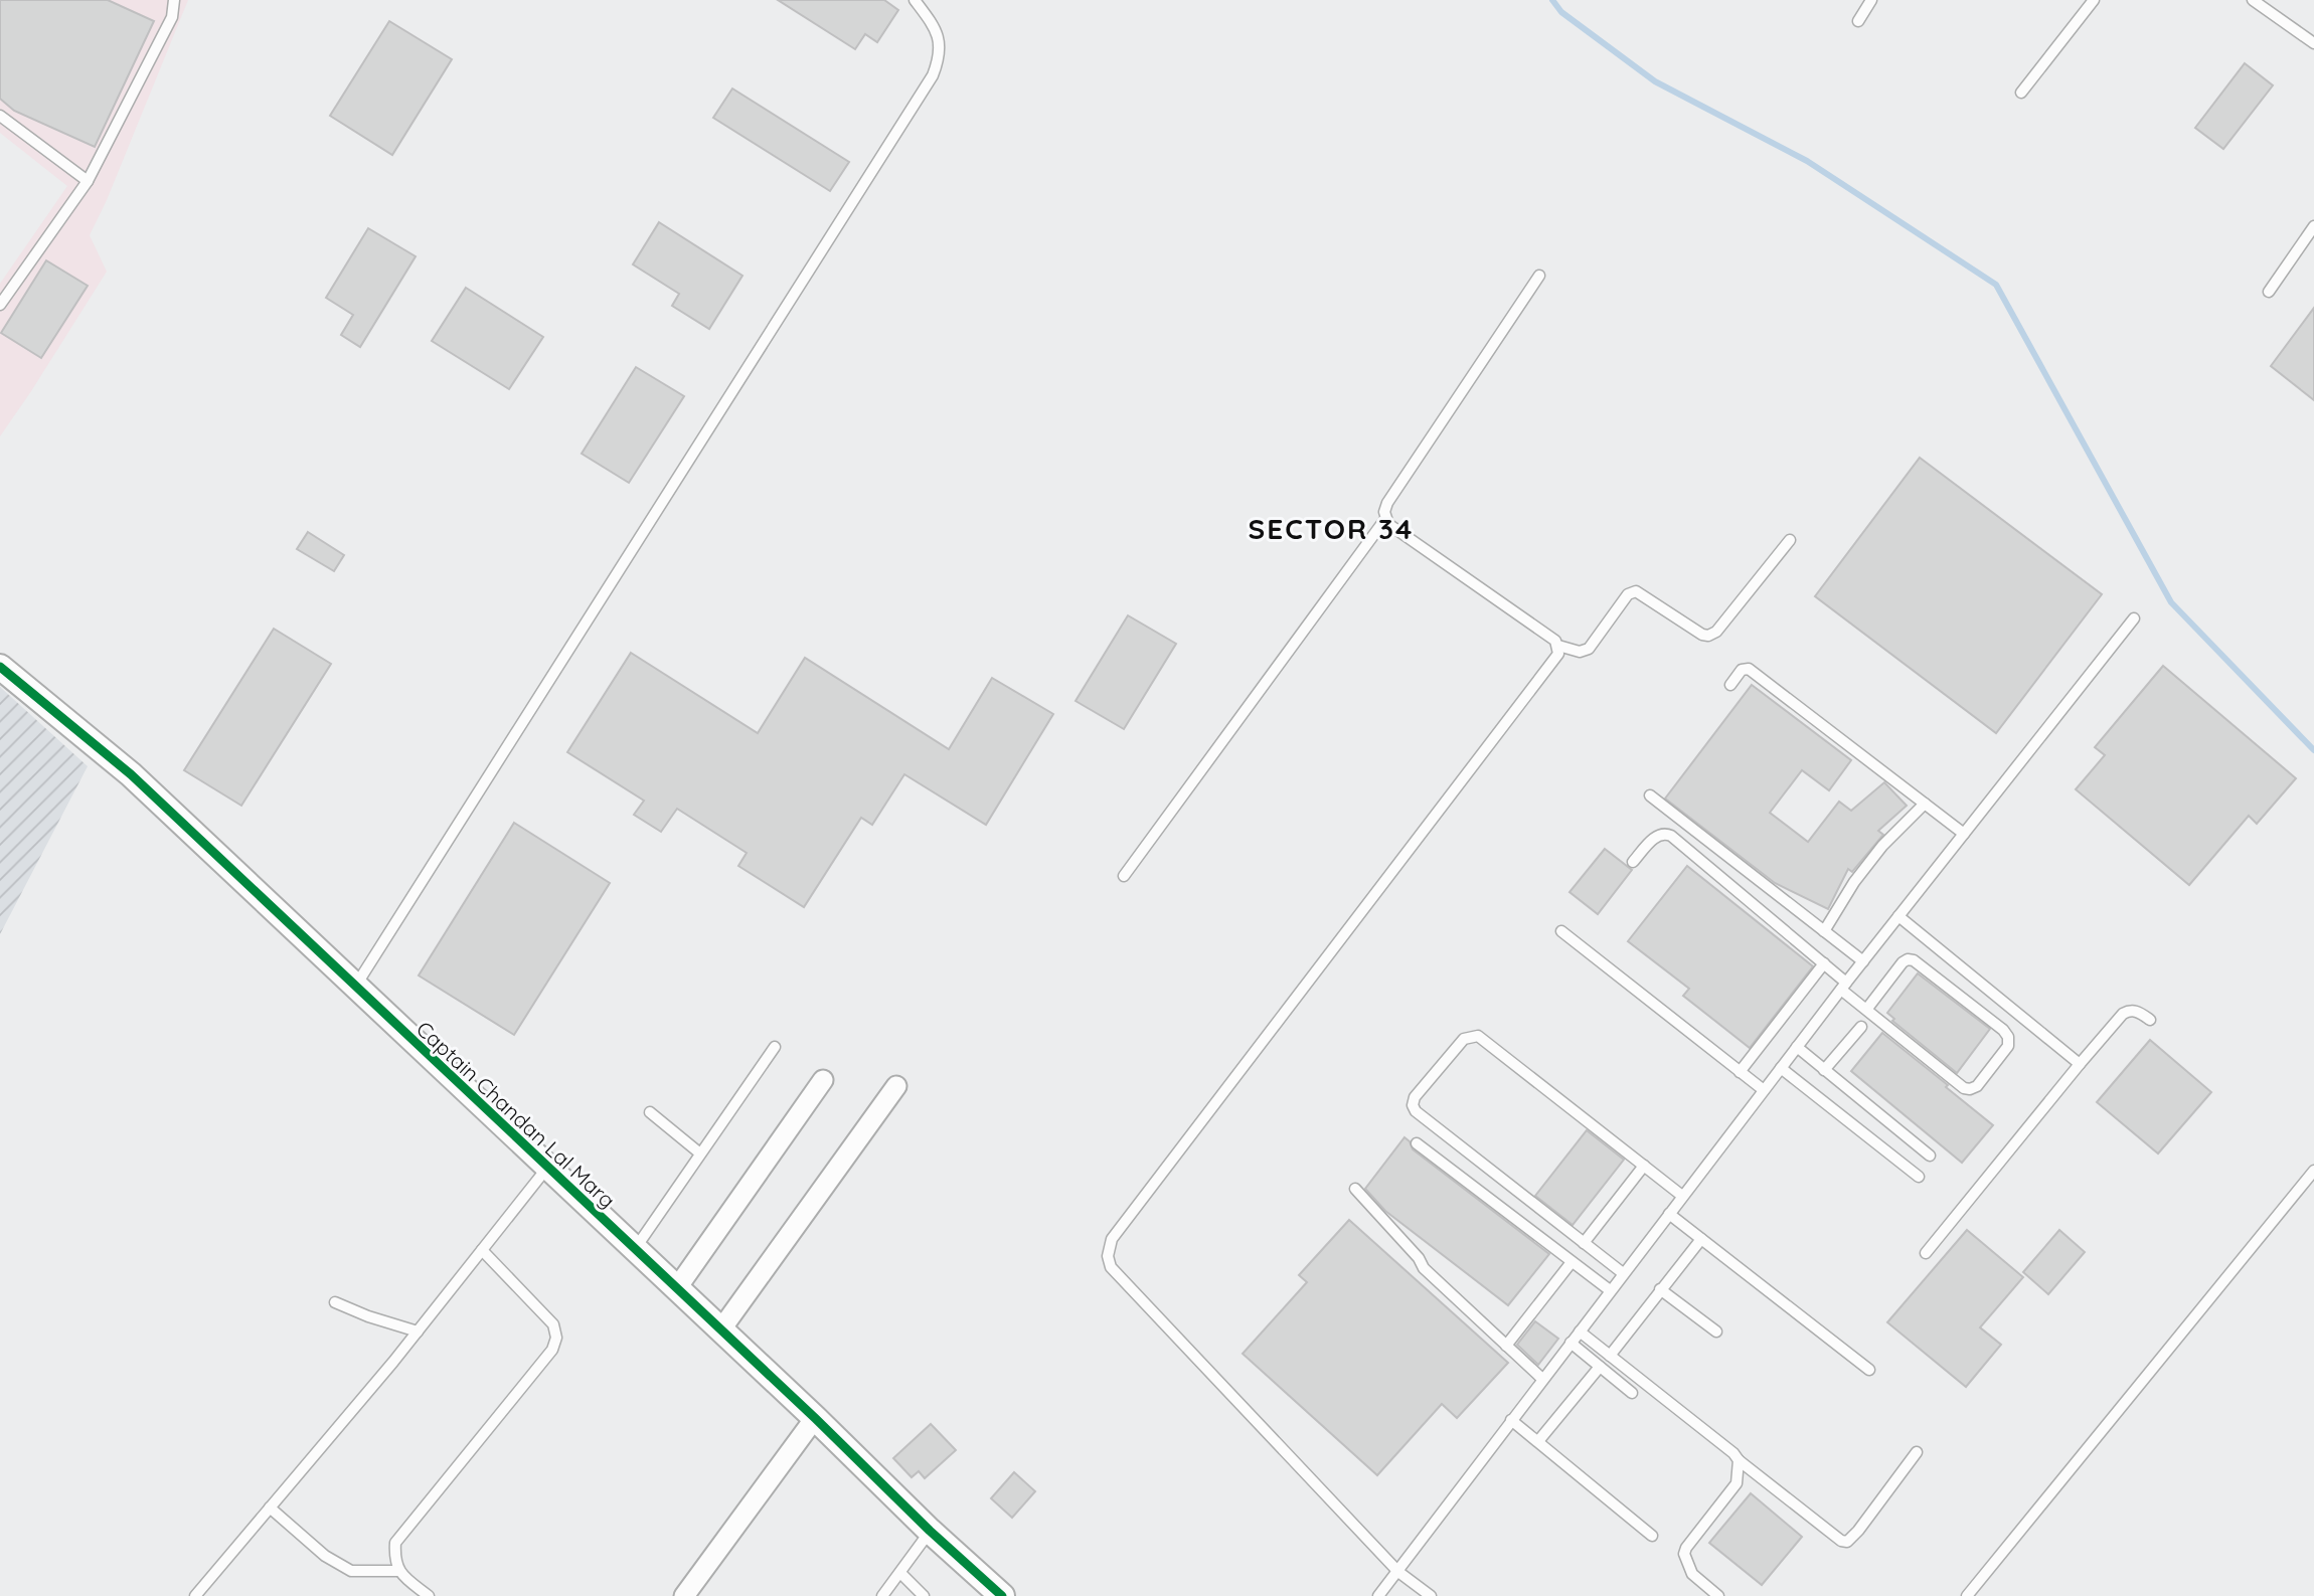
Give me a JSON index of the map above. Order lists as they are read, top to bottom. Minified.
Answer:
{"streets":{"street":["Captain Chandan Lal Marg"]},"districts":["SECTOR 34"]}
